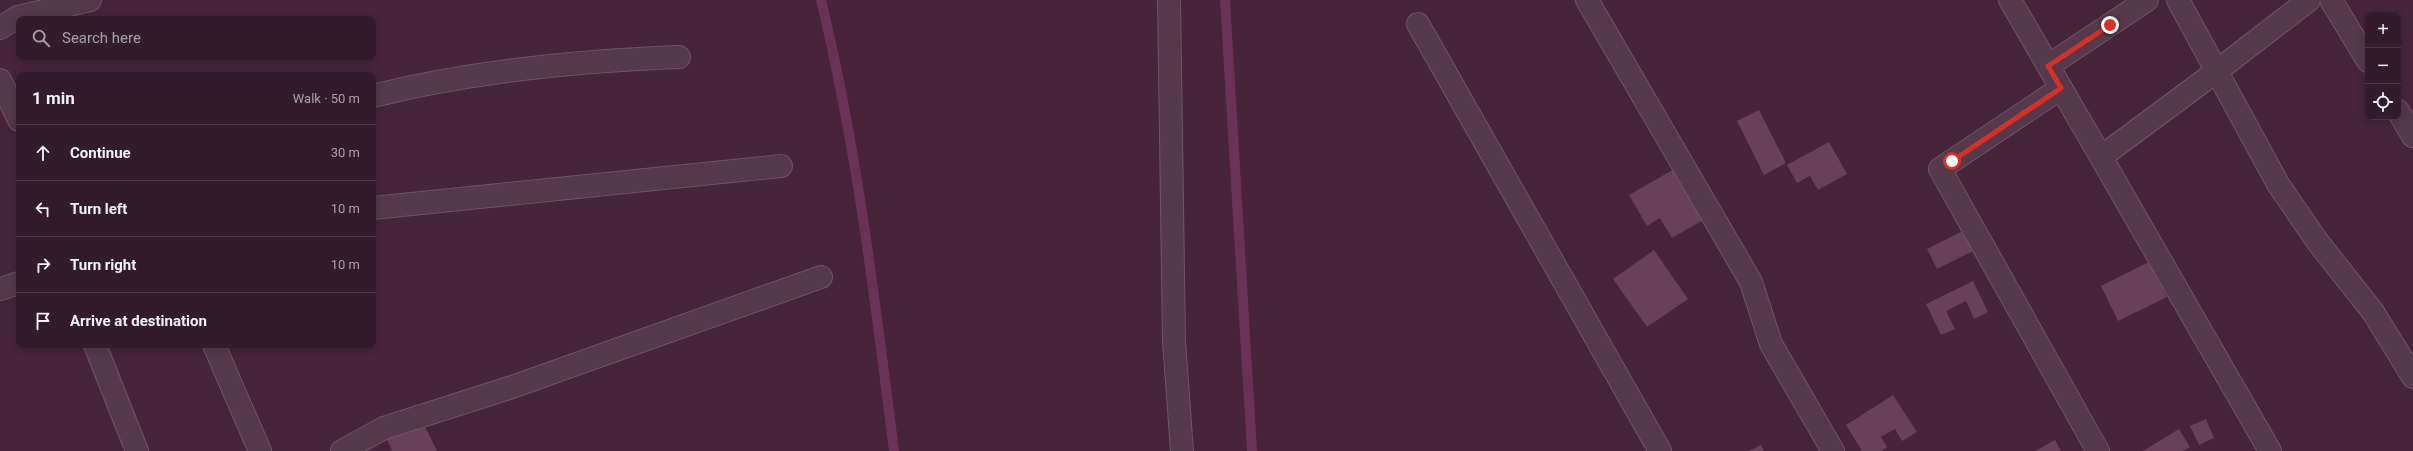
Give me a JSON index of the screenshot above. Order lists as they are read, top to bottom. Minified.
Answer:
{"page":{"map_buttons":["+","−"],"search":"Search here","heading":["1 min","Walk · 50 m"],"list":[["Continue","30 m"],["Turn left","10 m"],["Turn right","10 m"],"Arrive at destination"]}}
